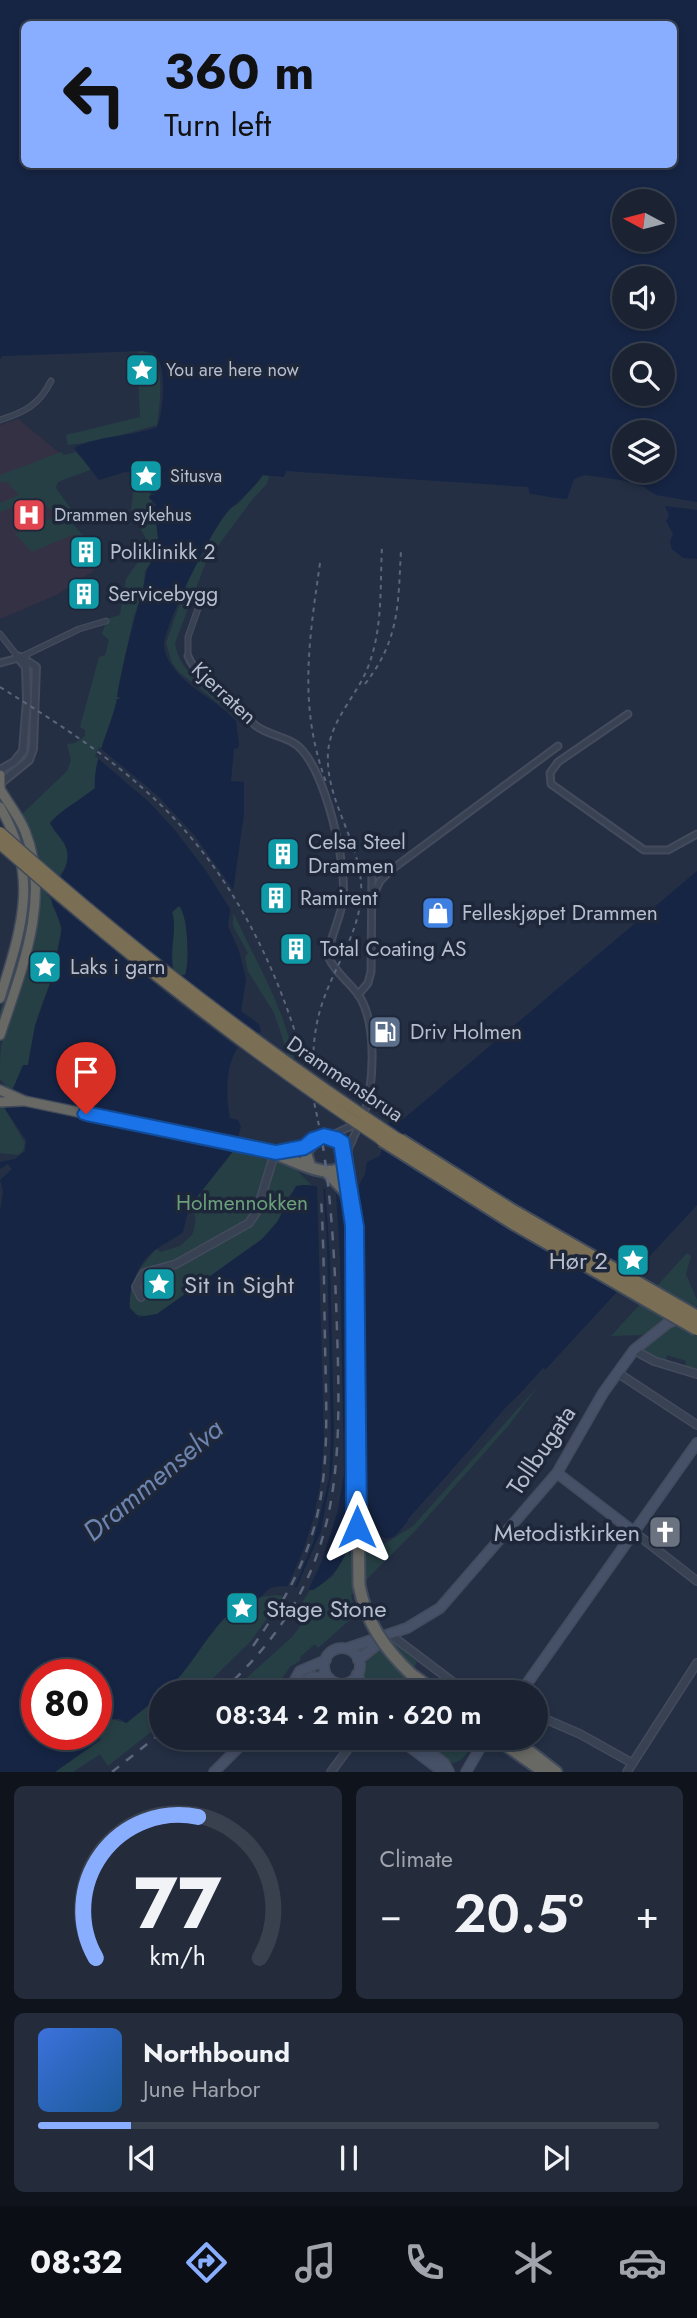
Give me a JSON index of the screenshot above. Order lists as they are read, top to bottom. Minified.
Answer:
{"streets":{"highway":["Drammensbrua"],"main road":["Tollbugata"],"street":["Kjerraten"]},"water":["Drammenselva"],"parks":["Holmennokken"],"places":{"place":["You are here now","Situsva","Laks i garn","Hør 2","Sit in Sight","Stage Stone"],"hospital":["Drammen sykehus"],"building":["Poliklinikk 2","Servicebygg","Celsa Steel Drammen","Ramirent","Total Coating AS"],"shop":["Felleskjøpet Drammen"],"fuel station":["Driv Holmen"],"church":["Metodistkirken"]},"north":"left","page":{"turn":["360 m","Turn left"],"limit":"80","trip":"08:34 · 2 min · 620 m","tile":"Climate","heat":["−","20.5°","+"],"song":["Northbound","June Harbor"],"tabs":"08:32","gauge":["77","km/h"]}}
